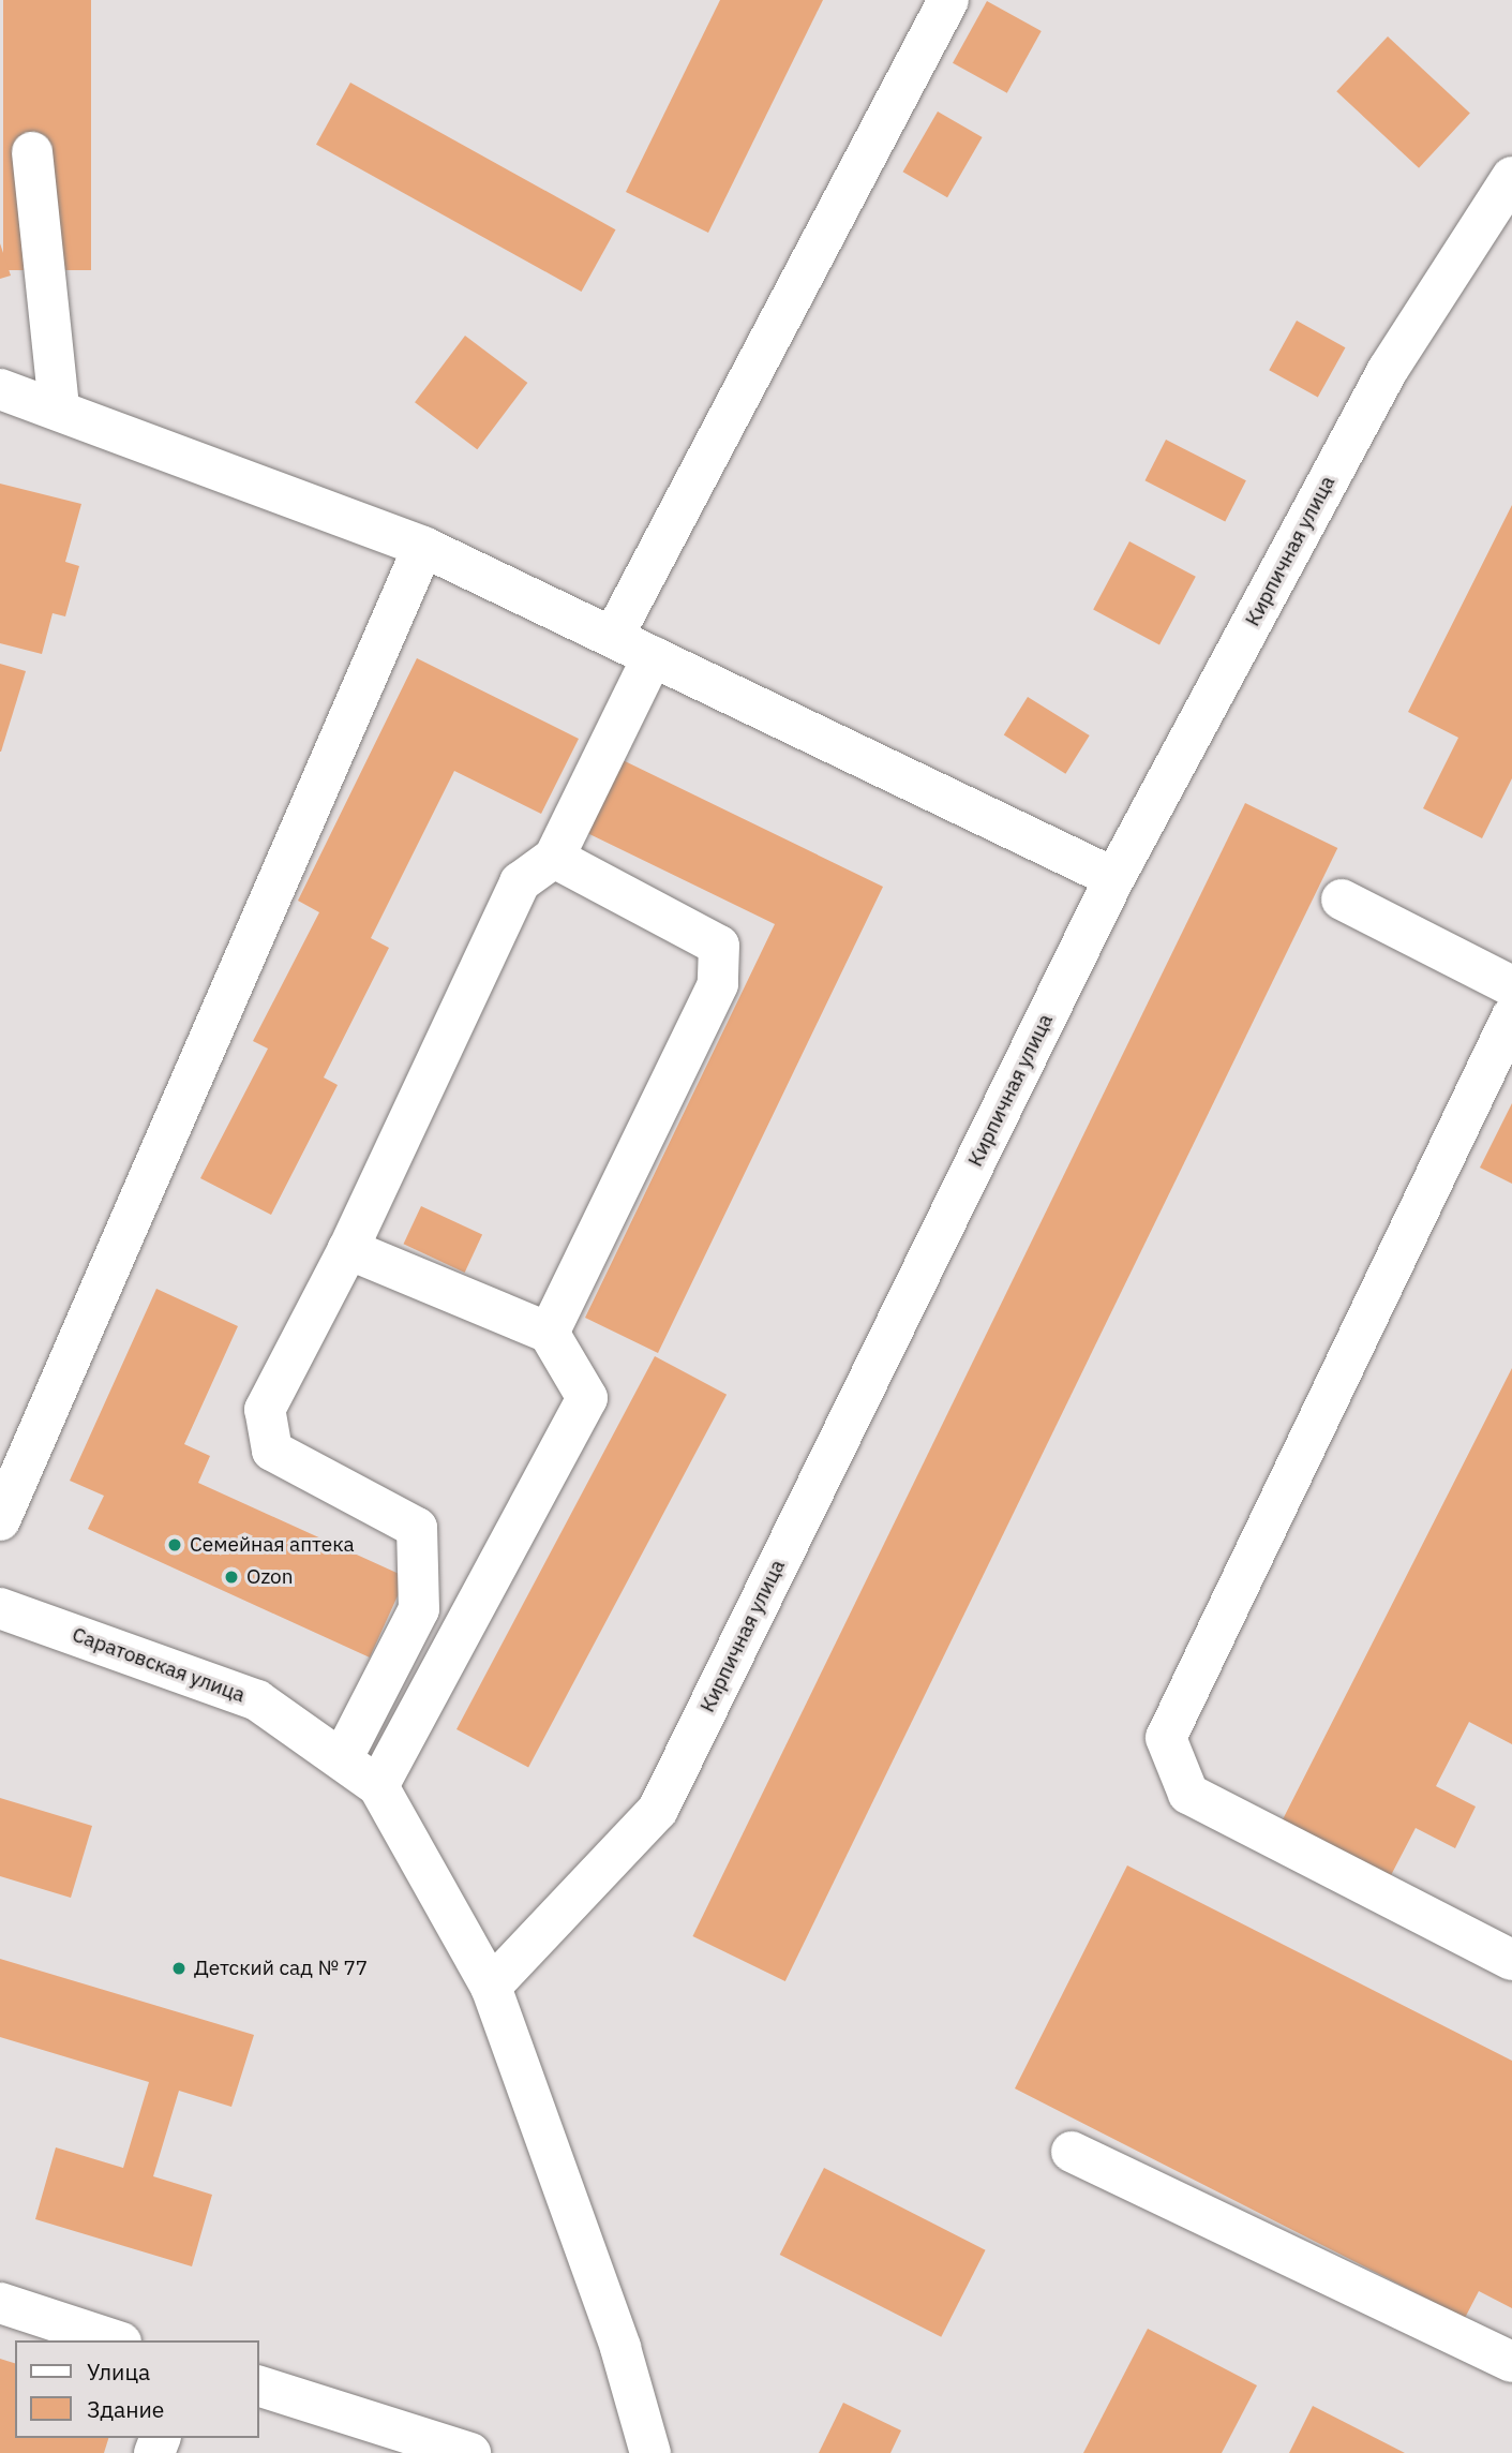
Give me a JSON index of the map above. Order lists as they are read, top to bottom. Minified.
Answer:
{"streets":{"street":["Кирпичная улица","Саратовская улица"]},"crossings":[["Кирпичная улица","Саратовская улица"]],"places":["Семейная аптека","Ozon","Детский сад № 77"],"legend":["Улица","Здание"]}
